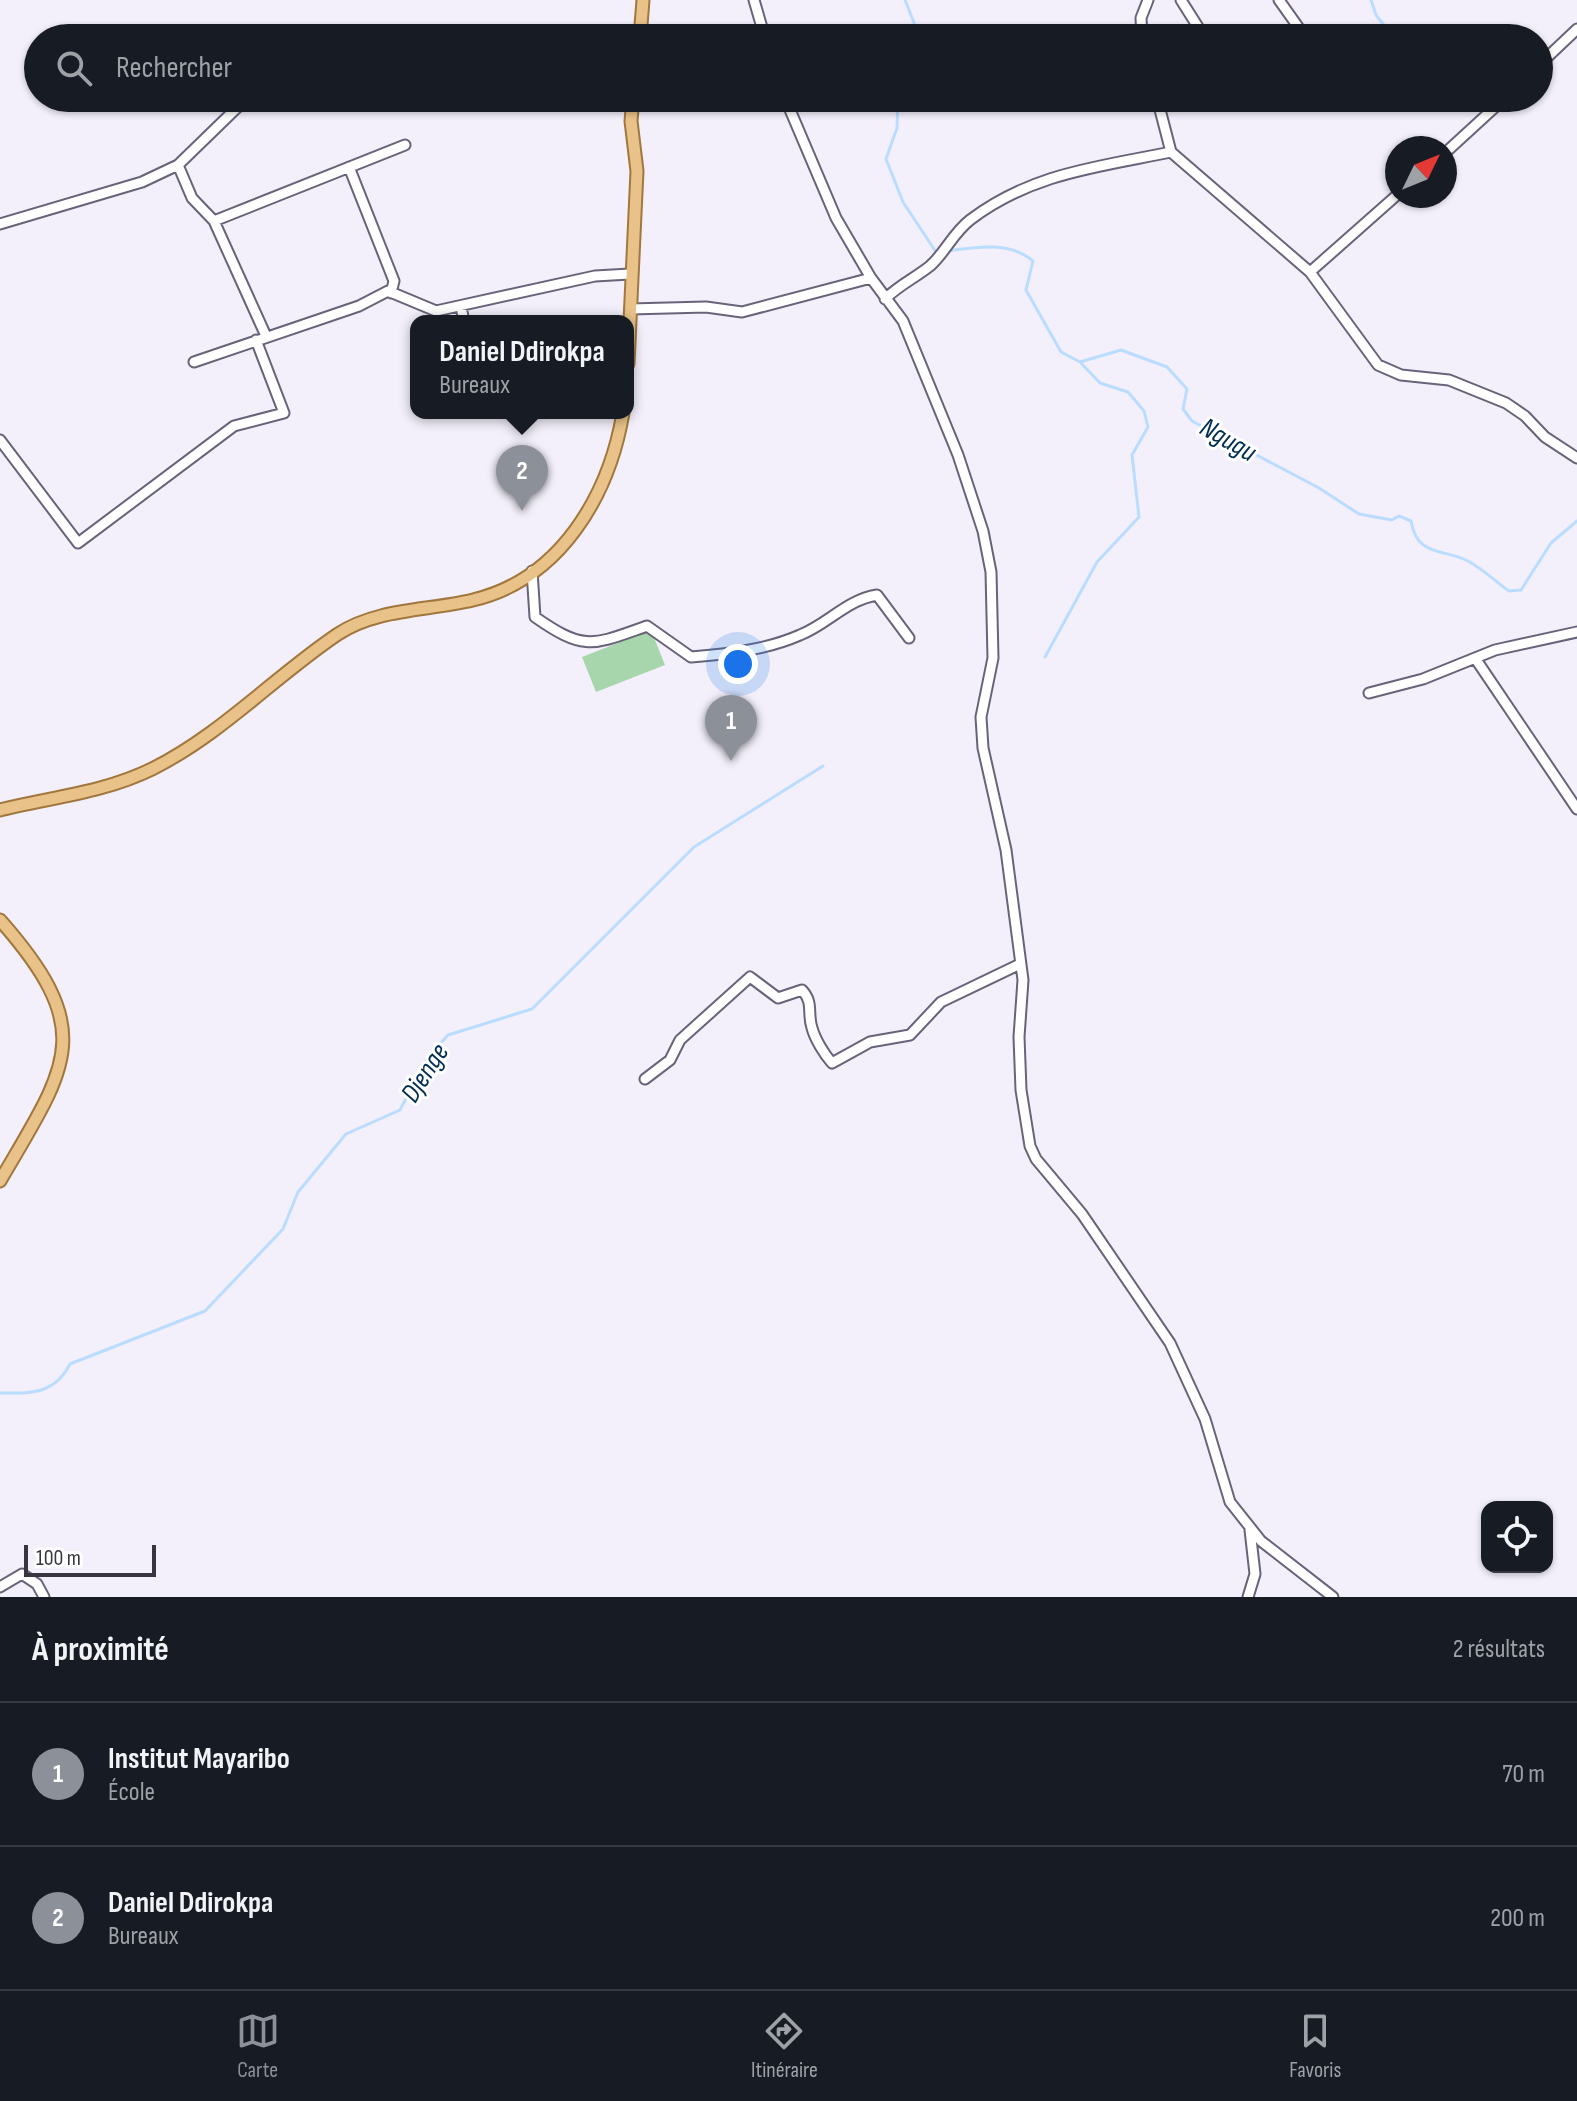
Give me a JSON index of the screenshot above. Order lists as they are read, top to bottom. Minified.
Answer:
{"water":["Ngugu","Djenge"],"scale_bar":"100 m","north":"top right","page":{"search":"Rechercher","popup":["Daniel Ddirokpa","Bureaux"],"pins":["2","1"],"scale":"100 m","heading":["À proximité","2 résultats"],"list":[{"mark":"1","name":"Institut Mayaribo","note":"École","value":"70 m"},{"mark":"2","name":"Daniel Ddirokpa","note":"Bureaux","value":"200 m"}],"nav":["Carte","Itinéraire","Favoris"]}}
